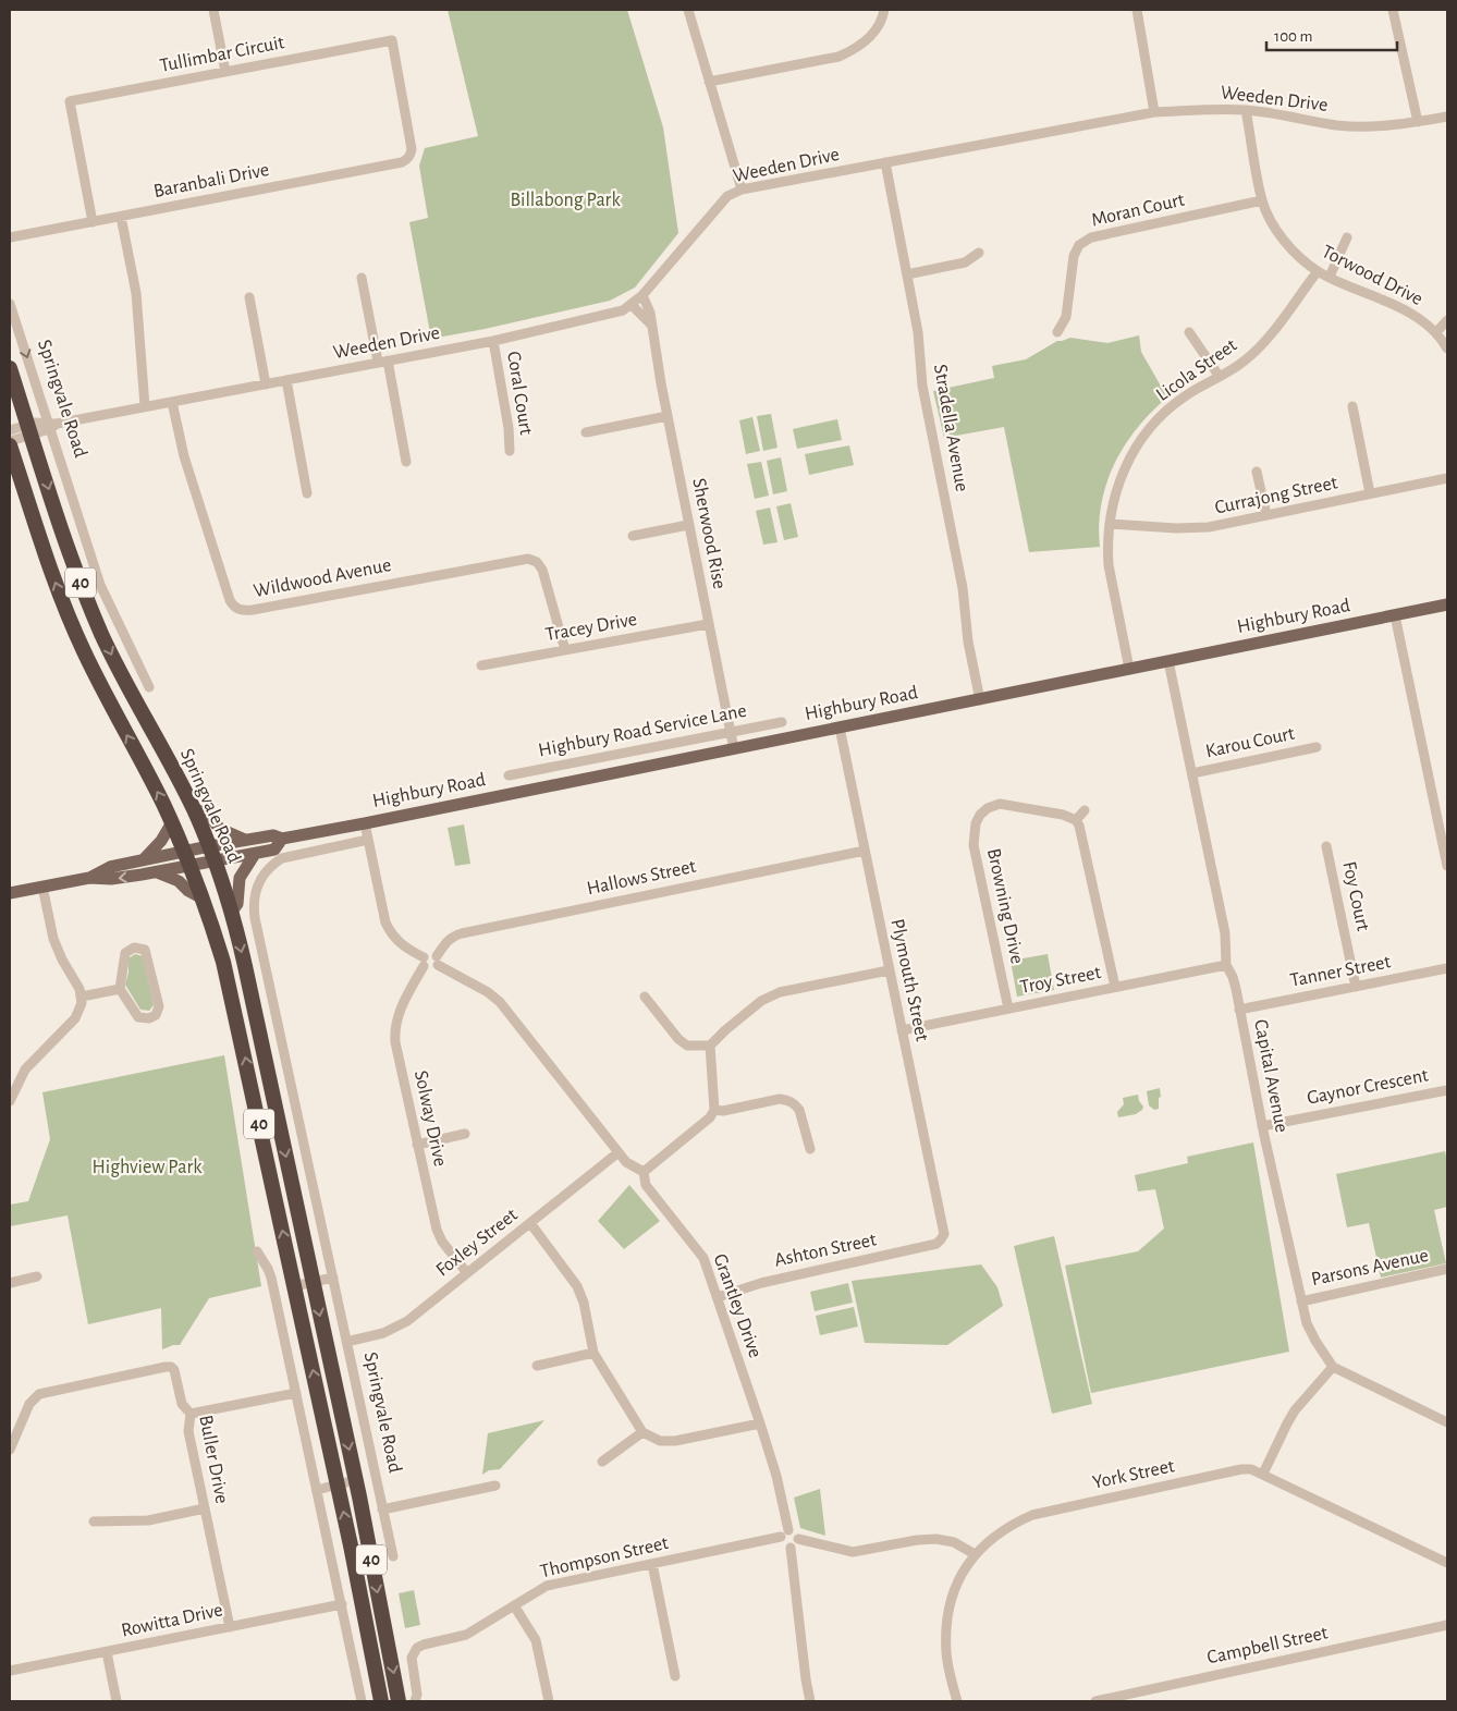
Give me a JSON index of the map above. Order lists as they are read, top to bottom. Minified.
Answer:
{"streets":{"highway":["Springvale Road","40"],"main road":["Highbury Road"],"street":["Tullimbar Circuit","Weeden Drive","Baranbali Drive","Moran Court","Torwood Drive","Licola Street","Coral Court","Stradella Avenue","Currajong Street","Sherwood Rise","Wildwood Avenue","Tracey Drive","Highbury Road Service Lane","Karou Court","Hallows Street","Foy Court","Browning Drive","Tanner Street","Plymouth Street","Troy Street","Capital Avenue","Gaynor Crescent","Solway Drive","Foxley Street","Ashton Street","Parsons Avenue","Grantley Drive","Buller Drive","York Street","Thompson Street","Rowitta Drive","Campbell Street"]},"crossings":[["Tullimbar Circuit","Baranbali Drive"],["Weeden Drive","Torwood Drive"],["Weeden Drive","Coral Court"],["Weeden Drive","Springvale Road"],["Weeden Drive","Stradella Avenue"],["Weeden Drive","Sherwood Rise"],["Weeden Drive","Wildwood Avenue"],["Moran Court","Torwood Drive"],["Torwood Drive","Licola Street"],["Licola Street","Currajong Street"],["Licola Street","Highbury Road"],["Springvale Road","Highbury Road"],["Springvale Road","Foxley Street"],["Springvale Road","Thompson Street"],["Stradella Avenue","Highbury Road"],["Sherwood Rise","Highbury Road"],["Sherwood Rise","Tracey Drive"],["Sherwood Rise","Highbury Road Service Lane"],["Wildwood Avenue","Tracey Drive"],["40","Highbury Road"],["Highbury Road","Plymouth Street"],["Highbury Road","Capital Avenue"],["Karou Court","Capital Avenue"],["Hallows Street","Plymouth Street"],["Foy Court","Tanner Street"],["Browning Drive","Troy Street"],["Tanner Street","Capital Avenue"],["Plymouth Street","Troy Street"],["Plymouth Street","Ashton Street"],["Troy Street","Capital Avenue"],["Capital Avenue","Gaynor Crescent"],["Capital Avenue","Parsons Avenue"],["Solway Drive","Foxley Street"],["Ashton Street","Grantley Drive"],["Grantley Drive","Thompson Street"],["Buller Drive","Rowitta Drive"]],"parks":["Billabong Park","Highview Park"],"scale_bar":"100 m"}
